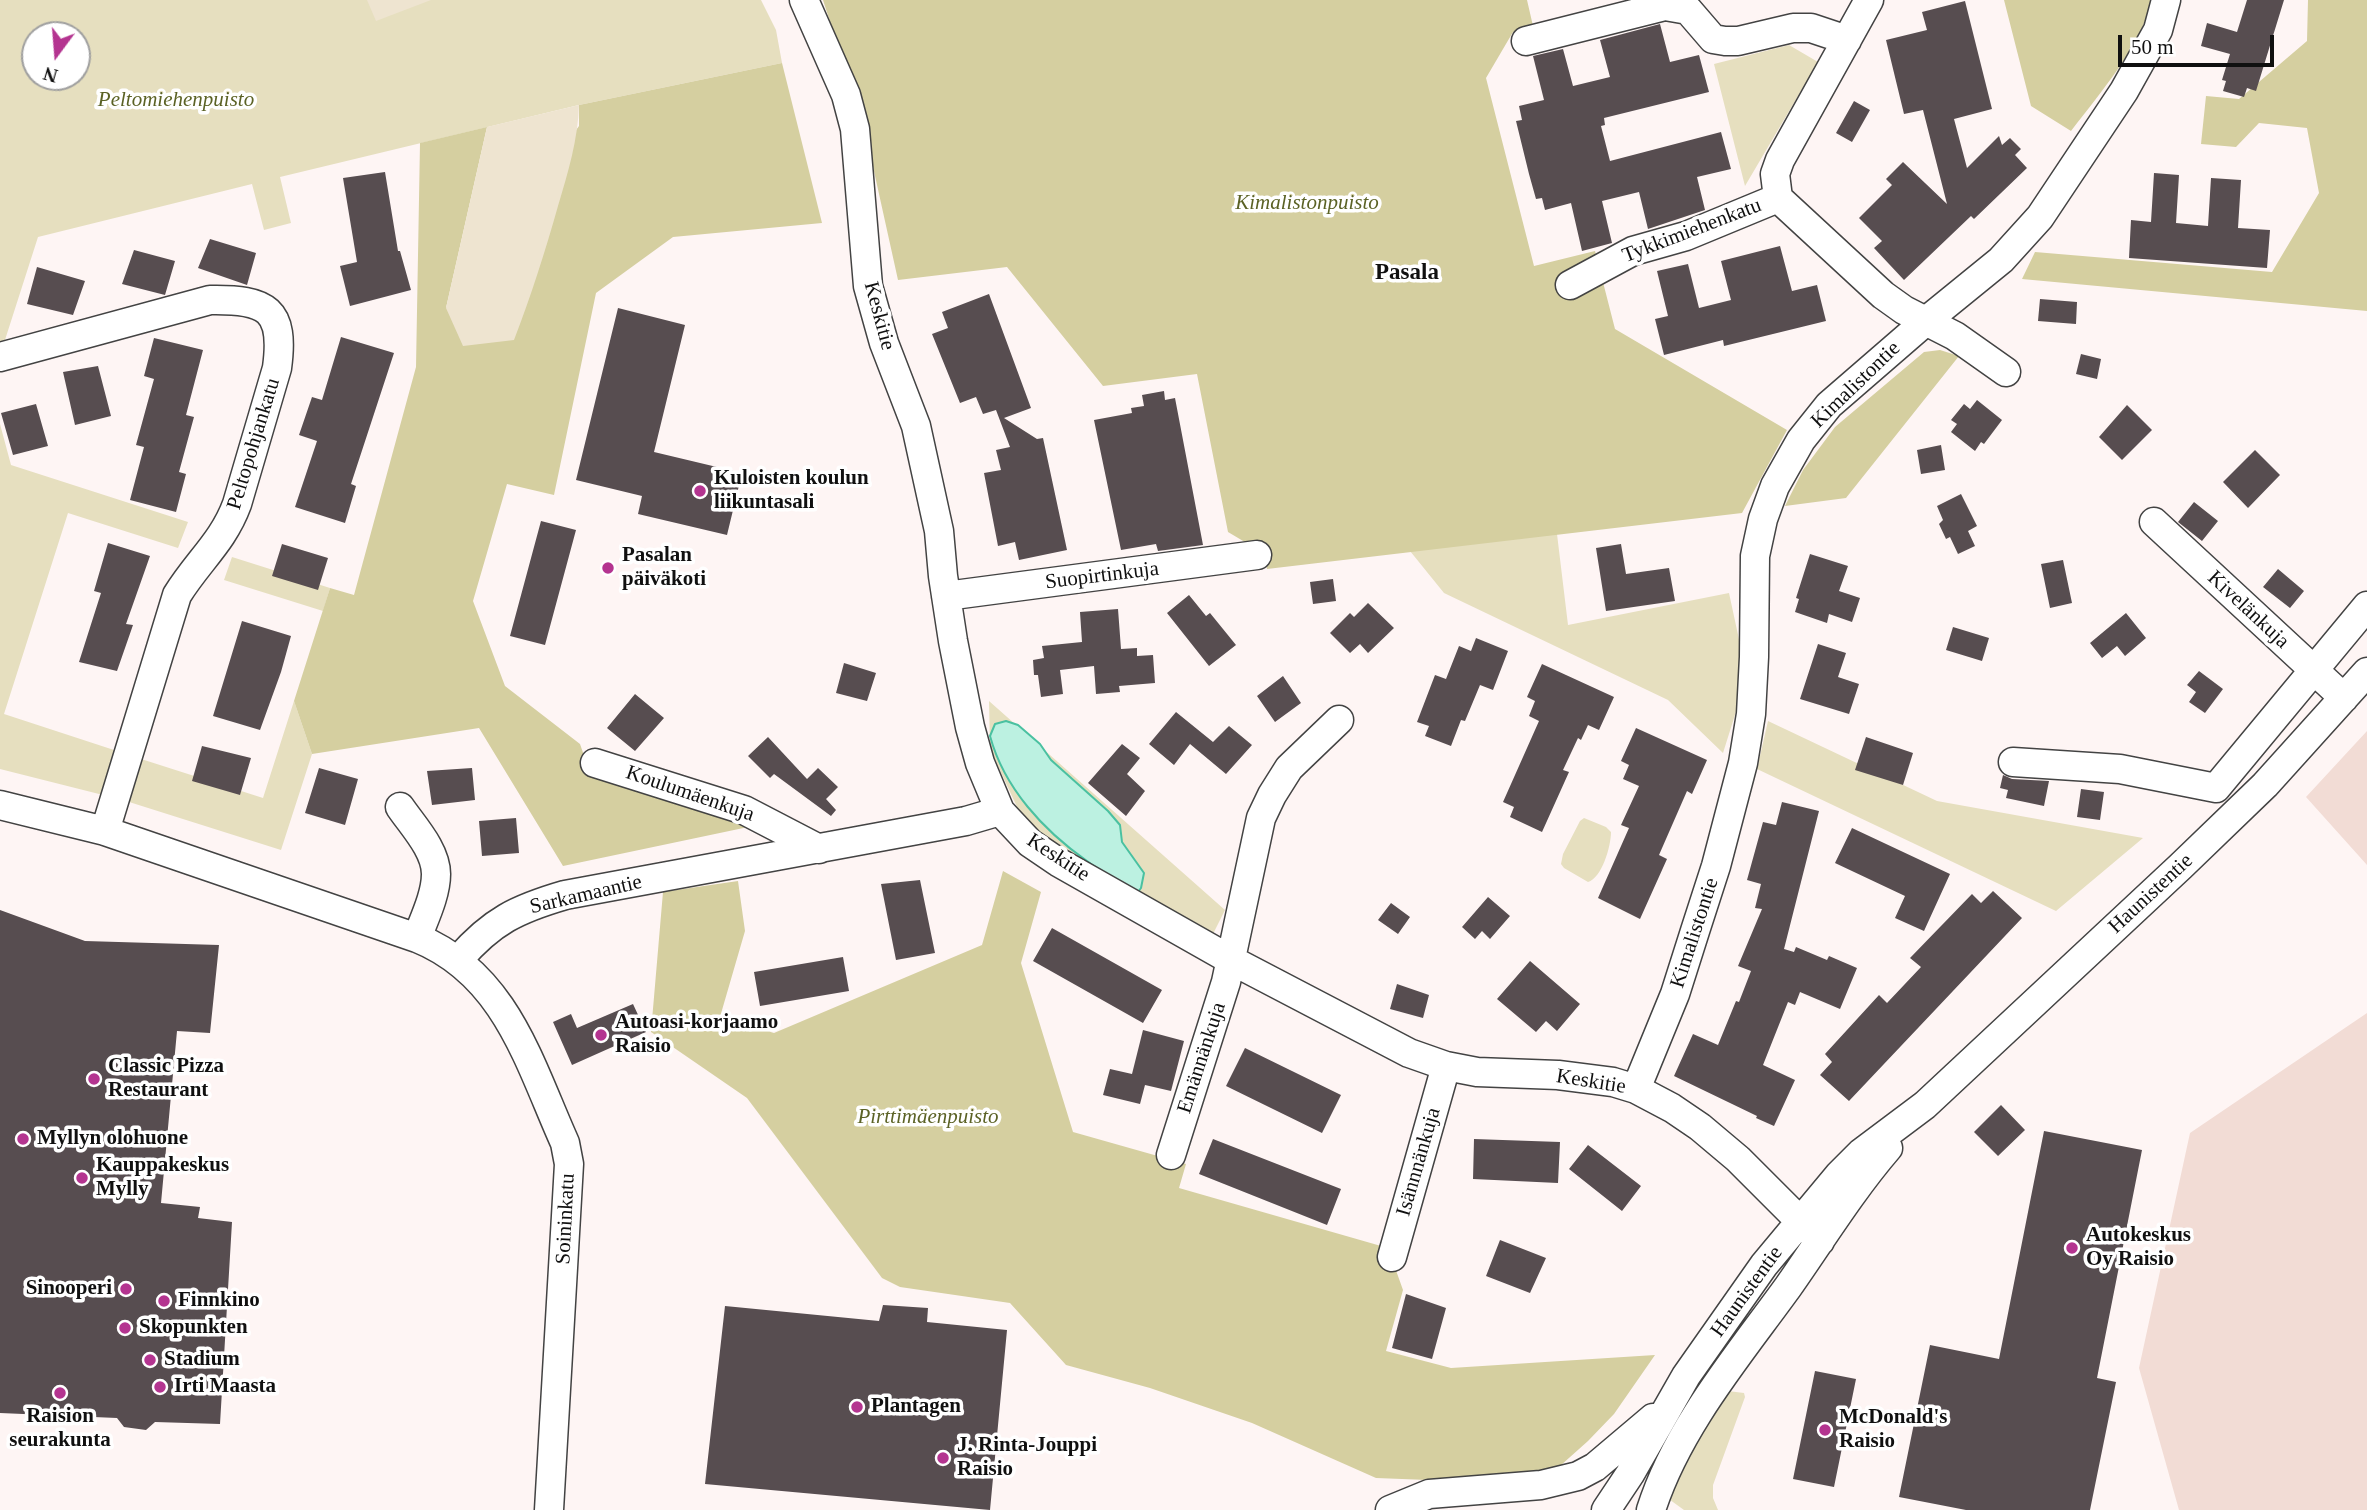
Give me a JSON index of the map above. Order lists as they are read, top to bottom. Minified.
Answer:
{"streets":{"street":["Tykkimiehenkatu","Keskitie","Kimalistontie","Peltopohjankatu","Suopirtinkuja","Kivelänkuja","Koulumäenkuja","Haunistentie","Sarkamaantie","Emännänkuja","Isännnänkuja","Soininkatu"]},"crossings":[["Tykkimiehenkatu","Kimalistontie"],["Keskitie","Kimalistontie"],["Keskitie","Suopirtinkuja"],["Keskitie","Haunistentie"],["Keskitie","Sarkamaantie"],["Keskitie","Emännänkuja"],["Keskitie","Isännnänkuja"],["Kivelänkuja","Haunistentie"],["Koulumäenkuja","Sarkamaantie"],["Sarkamaantie","Soininkatu"]],"districts":["Pasala"],"parks":["Peltomiehenpuisto","Kimalistonpuisto","Pirttimäenpuisto"],"places":["Kuloisten koulun liikuntasali","Pasalan päiväkoti","Autoasi-korjaamo Raisio","Classic Pizza Restaurant","Myllyn olohuone","Kauppakeskus Mylly","Autokeskus Oy Raisio","Sinooperi","Finnkino","Skopunkten","Stadium","Irti Maasta","Raision seurakunta","Plantagen","McDonald's Raisio","J. Rinta-Jouppi Raisio"],"scale_bar":"50 m","north":"bottom"}
